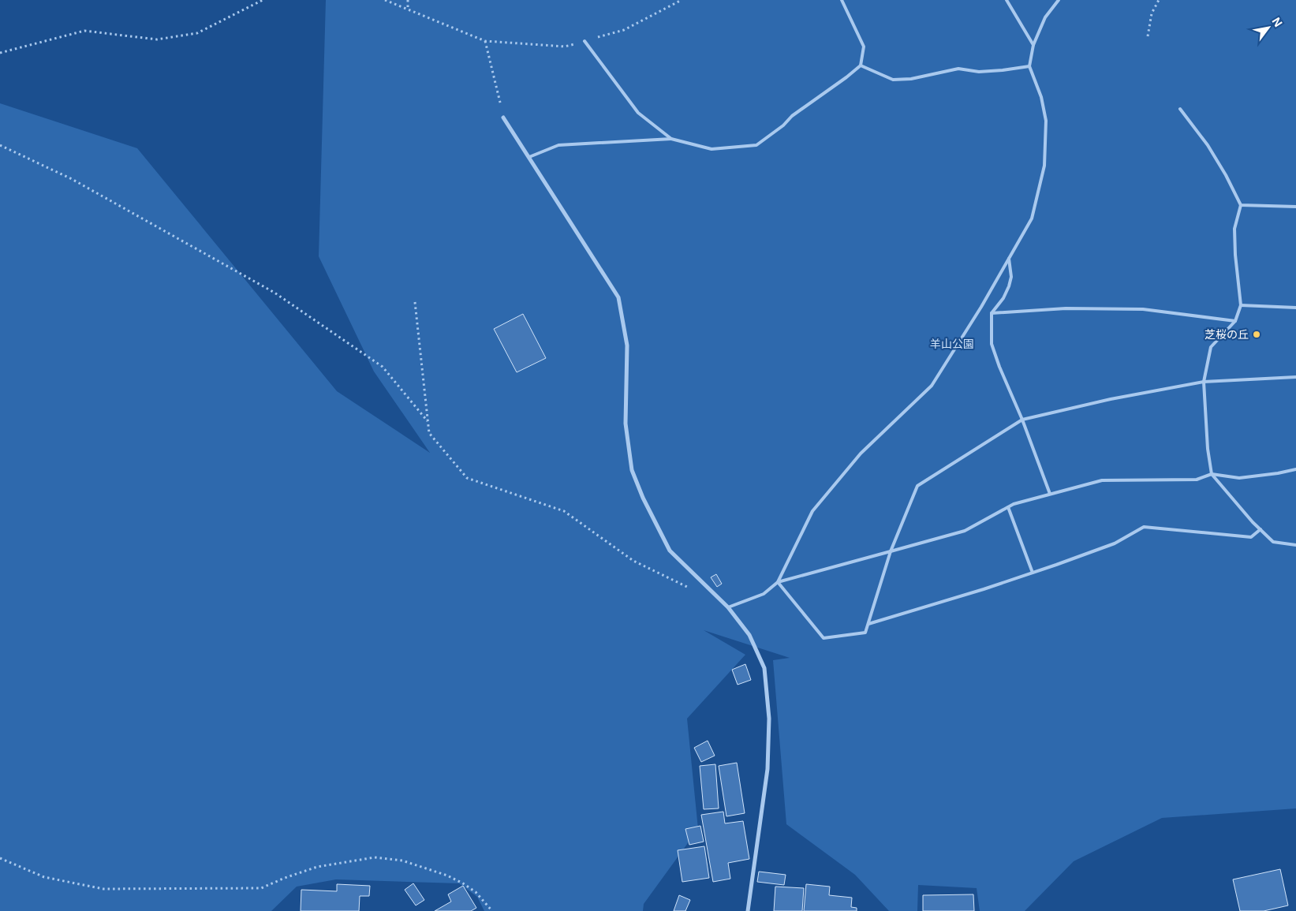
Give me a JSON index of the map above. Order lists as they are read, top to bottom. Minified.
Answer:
{"parks":["羊山公園"],"places":["芝桜の丘"],"north":"top right"}
